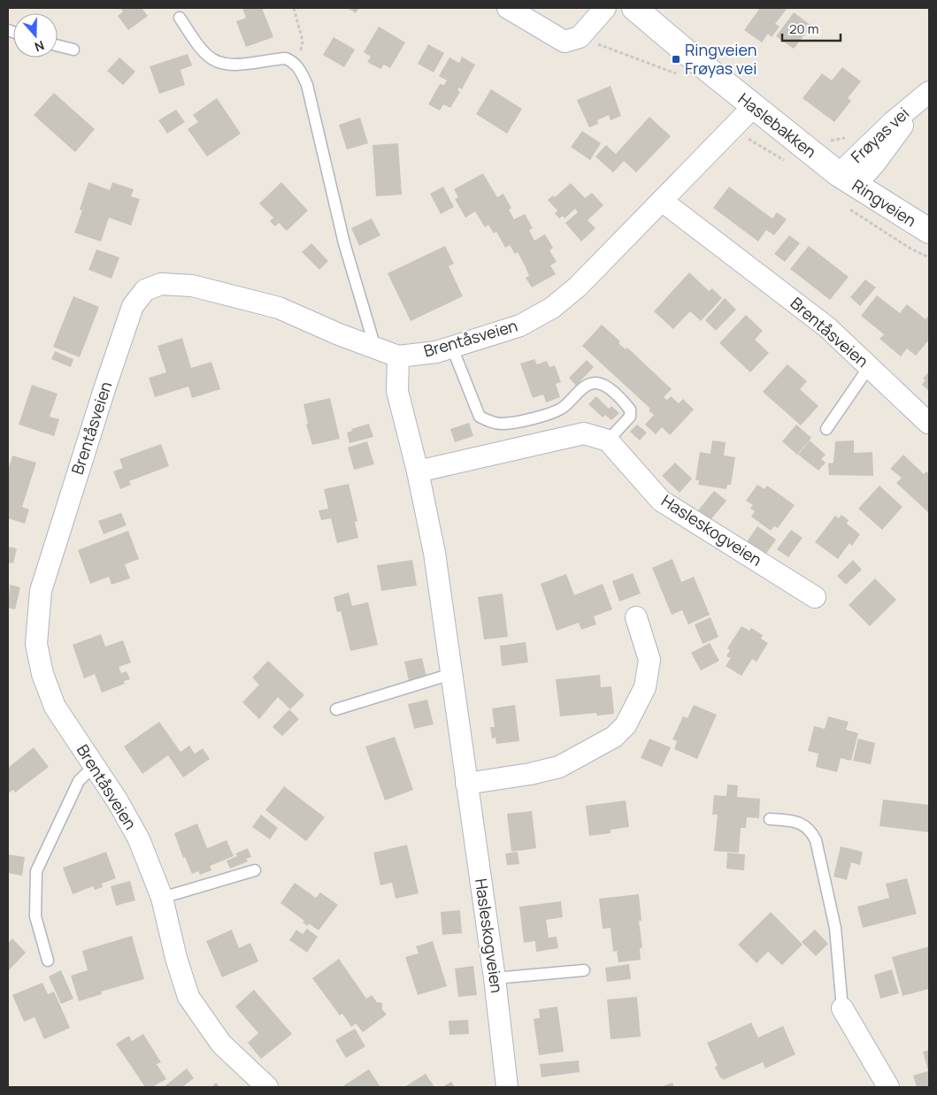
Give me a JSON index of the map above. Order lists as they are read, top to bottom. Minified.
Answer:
{"streets":{"main road":["Haslebakken","Ringveien"],"street":["Frøyas vei","Brentåsveien","Hasleskogveien"]},"crossings":[["Haslebakken","Frøyas vei"],["Haslebakken","Ringveien"],["Haslebakken","Brentåsveien"],["Frøyas vei","Ringveien"],["Brentåsveien","Hasleskogveien"]],"places":{"transit":["Ringveien Frøyas vei"]},"scale_bar":"20 m","north":"bottom"}
